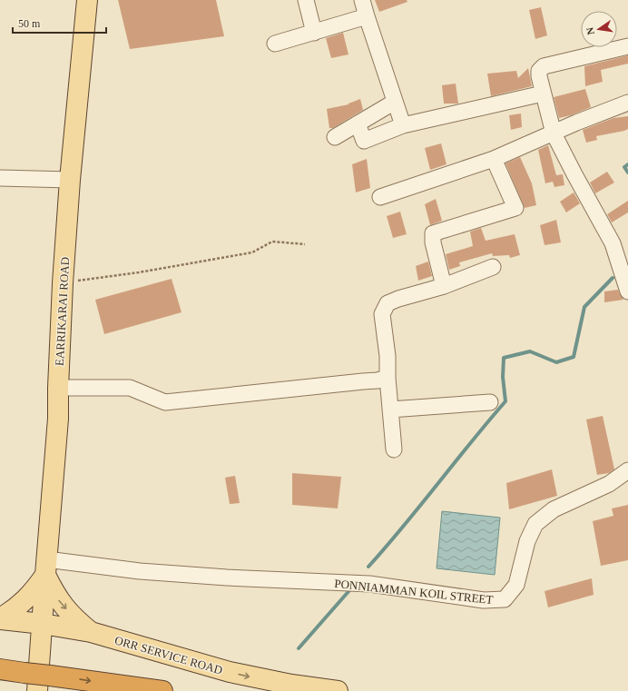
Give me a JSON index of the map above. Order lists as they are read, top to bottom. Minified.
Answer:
{"streets":{"main road":["EARRIKARAI ROAD","ORR SERVICE ROAD"],"street":["PONNIAMMAN KOIL STREET"]},"crossings":[["EARRIKARAI ROAD","PONNIAMMAN KOIL STREET"],["EARRIKARAI ROAD","ORR SERVICE ROAD"]],"one_way":["ORR SERVICE ROAD"],"scale_bar":"50 m","north":"left"}
